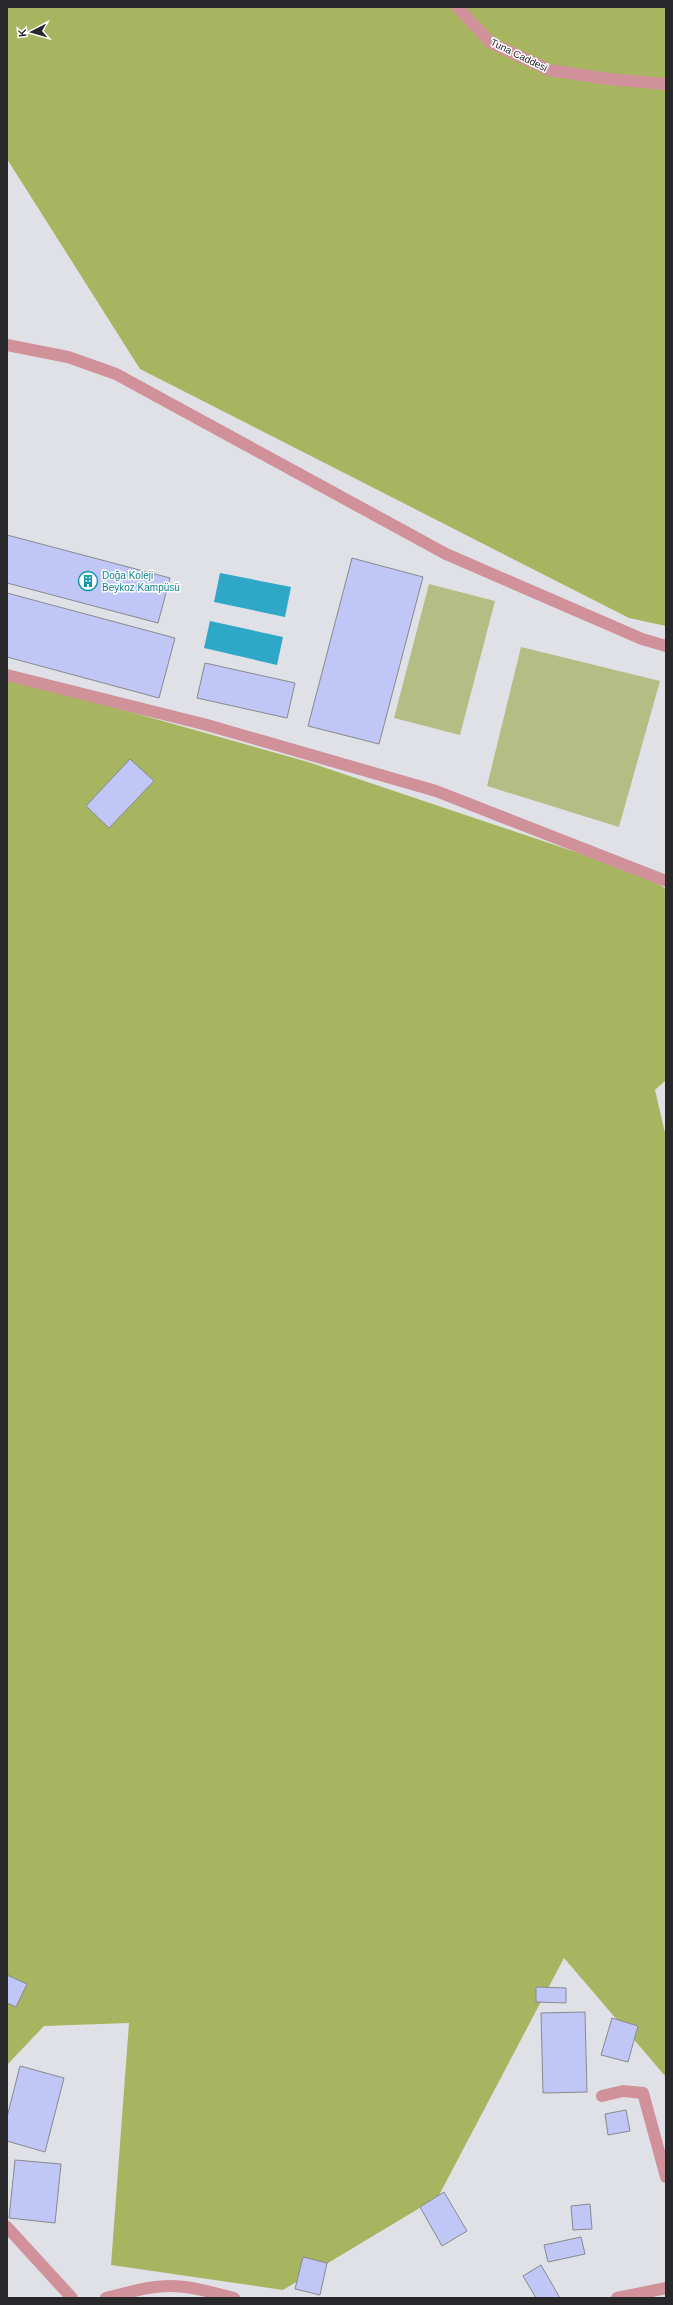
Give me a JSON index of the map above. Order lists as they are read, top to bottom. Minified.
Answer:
{"streets":{"street":["Tuna Caddesi"]},"places":{"building":["Doğa Koleji Beykoz Kampüsü"]},"north":"left"}
